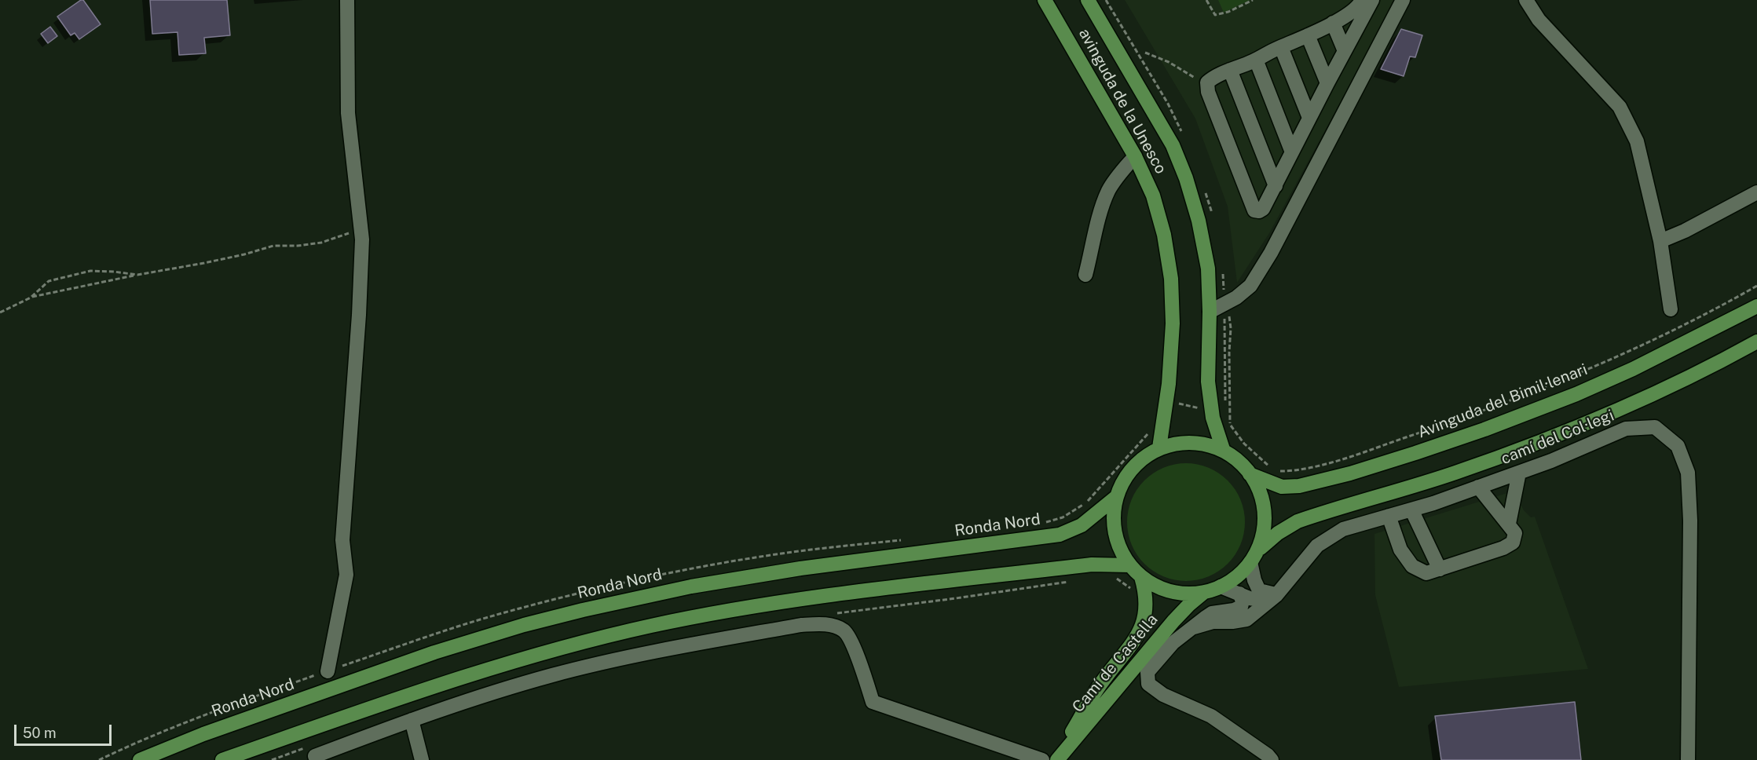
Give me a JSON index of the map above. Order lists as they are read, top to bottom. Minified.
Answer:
{"streets":{"main road":["avinguda de la Unesco","Avinguda del Bimil·lenari","Ronda Nord","Camí de Castella"],"street":["camí del Col·legi"]},"crossings":[["avinguda de la Unesco","Avinguda del Bimil·lenari"],["avinguda de la Unesco","Ronda Nord"],["avinguda de la Unesco","Camí de Castella"],["Avinguda del Bimil·lenari","Ronda Nord"],["Avinguda del Bimil·lenari","Camí de Castella"],["Ronda Nord","Camí de Castella"]],"scale_bar":"50 m"}
